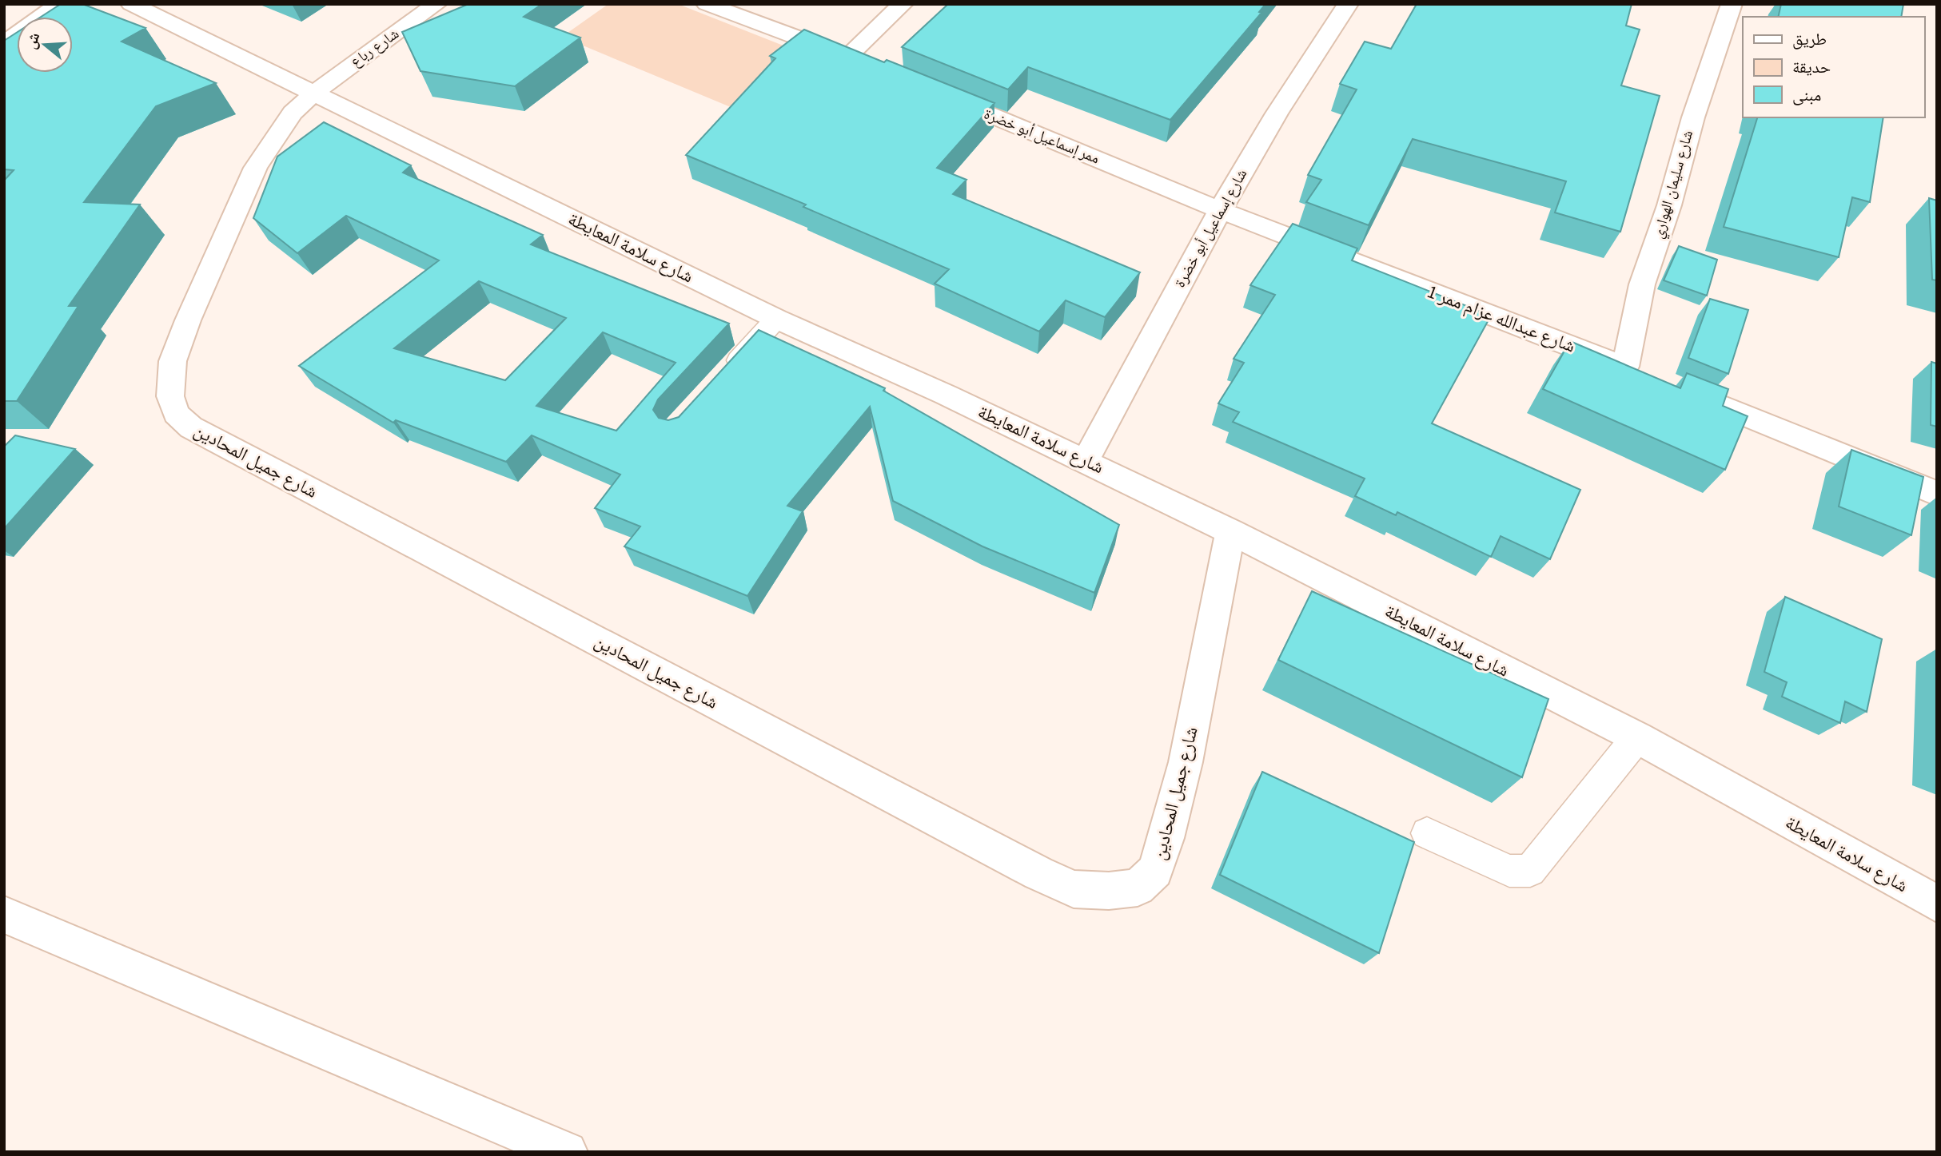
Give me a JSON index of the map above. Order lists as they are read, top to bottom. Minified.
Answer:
{"streets":{"street":["شارع رباع","ممر إسماعيل أبو خضرة","شارع سليمان الهواري","شارع إسماعيل أبو خضرة","شارع سلامة المعايطة","شارع عبدالله عزام ممر 1","شارع جميل المحادين"]},"crossings":[["شارع رباع","شارع سلامة المعايطة"],["شارع رباع","شارع جميل المحادين"],["ممر إسماعيل أبو خضرة","شارع إسماعيل أبو خضرة"],["ممر إسماعيل أبو خضرة","شارع عبدالله عزام ممر 1"],["شارع سليمان الهواري","شارع عبدالله عزام ممر 1"],["شارع إسماعيل أبو خضرة","شارع سلامة المعايطة"],["شارع إسماعيل أبو خضرة","شارع عبدالله عزام ممر 1"],["شارع سلامة المعايطة","شارع جميل المحادين"]],"legend":["طريق","حديقة","مبنى"],"north":"left"}
